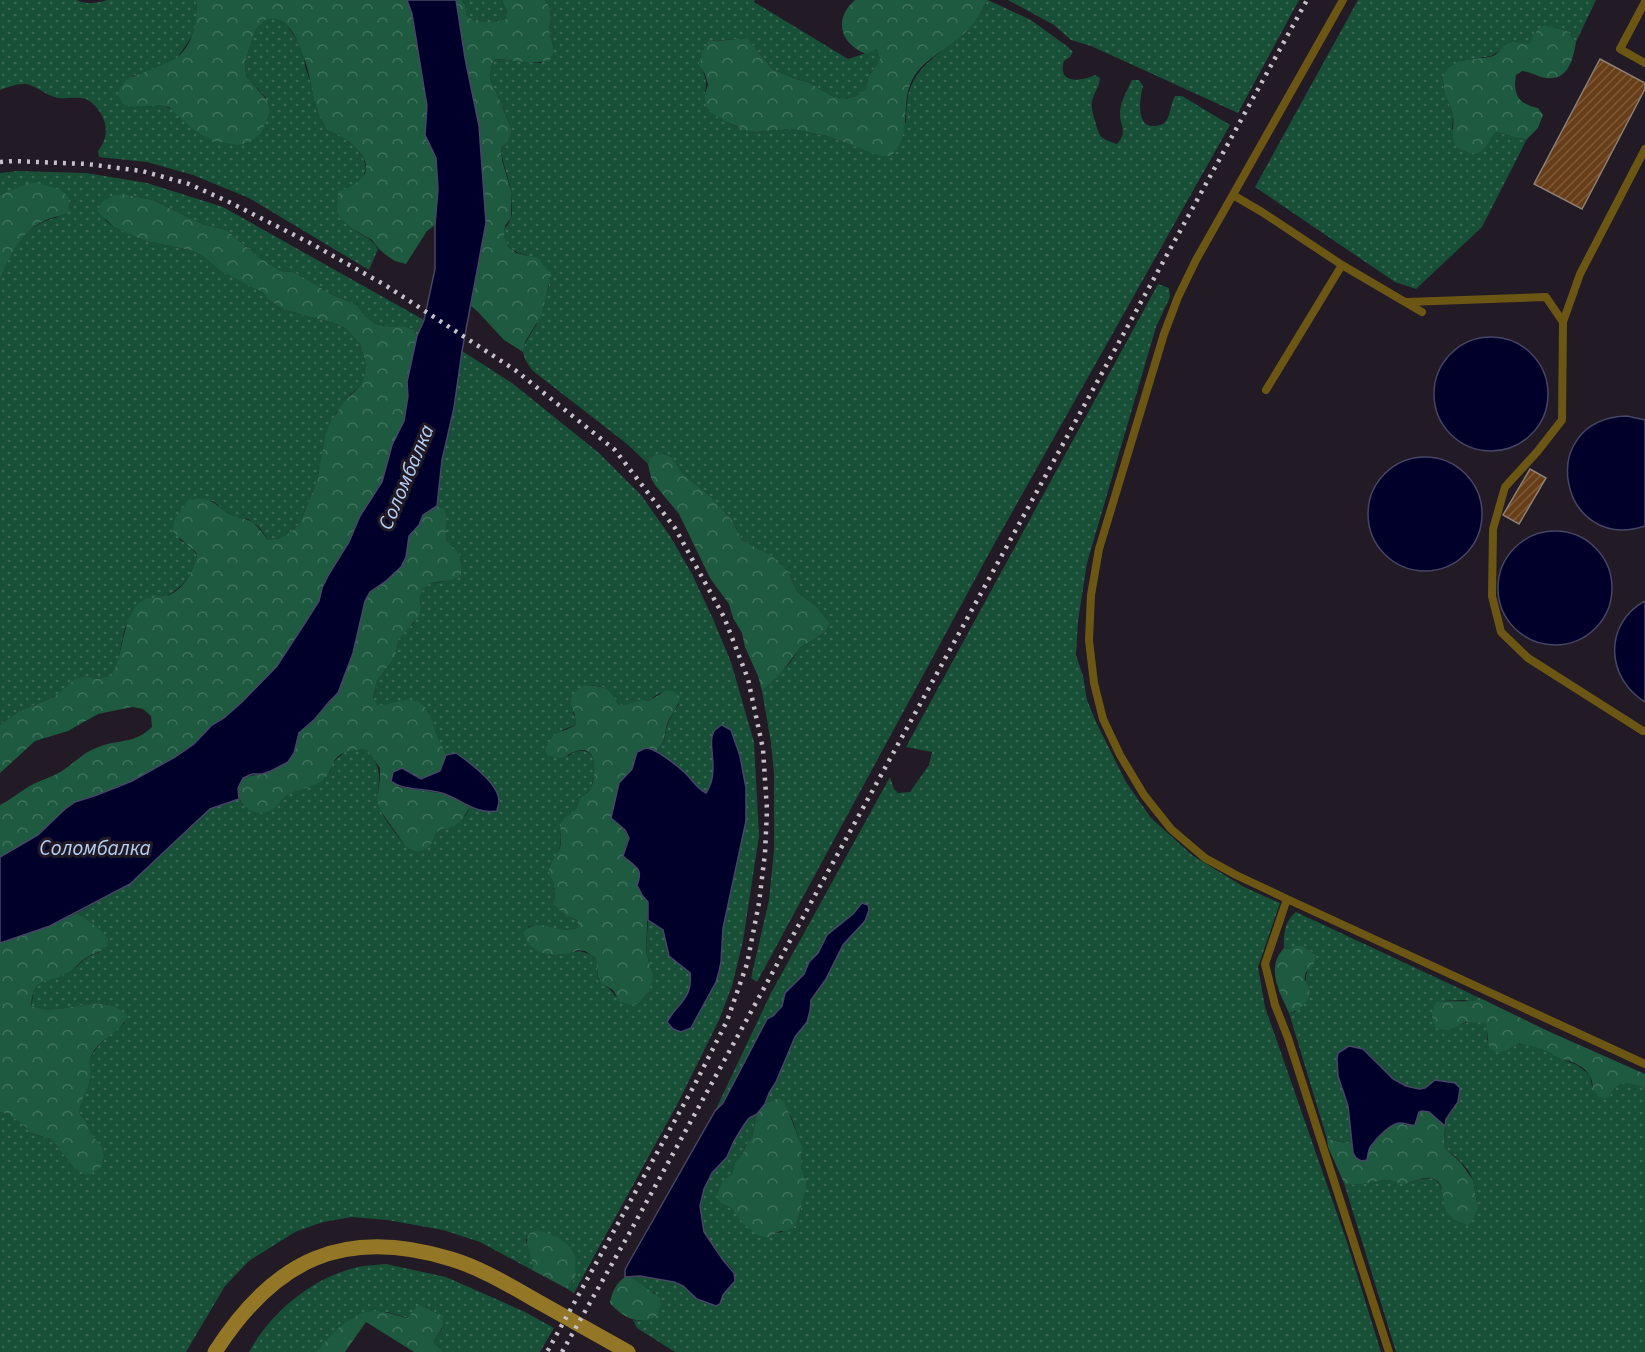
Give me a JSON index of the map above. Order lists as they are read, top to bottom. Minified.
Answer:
{"water":["Соломбалка"]}
